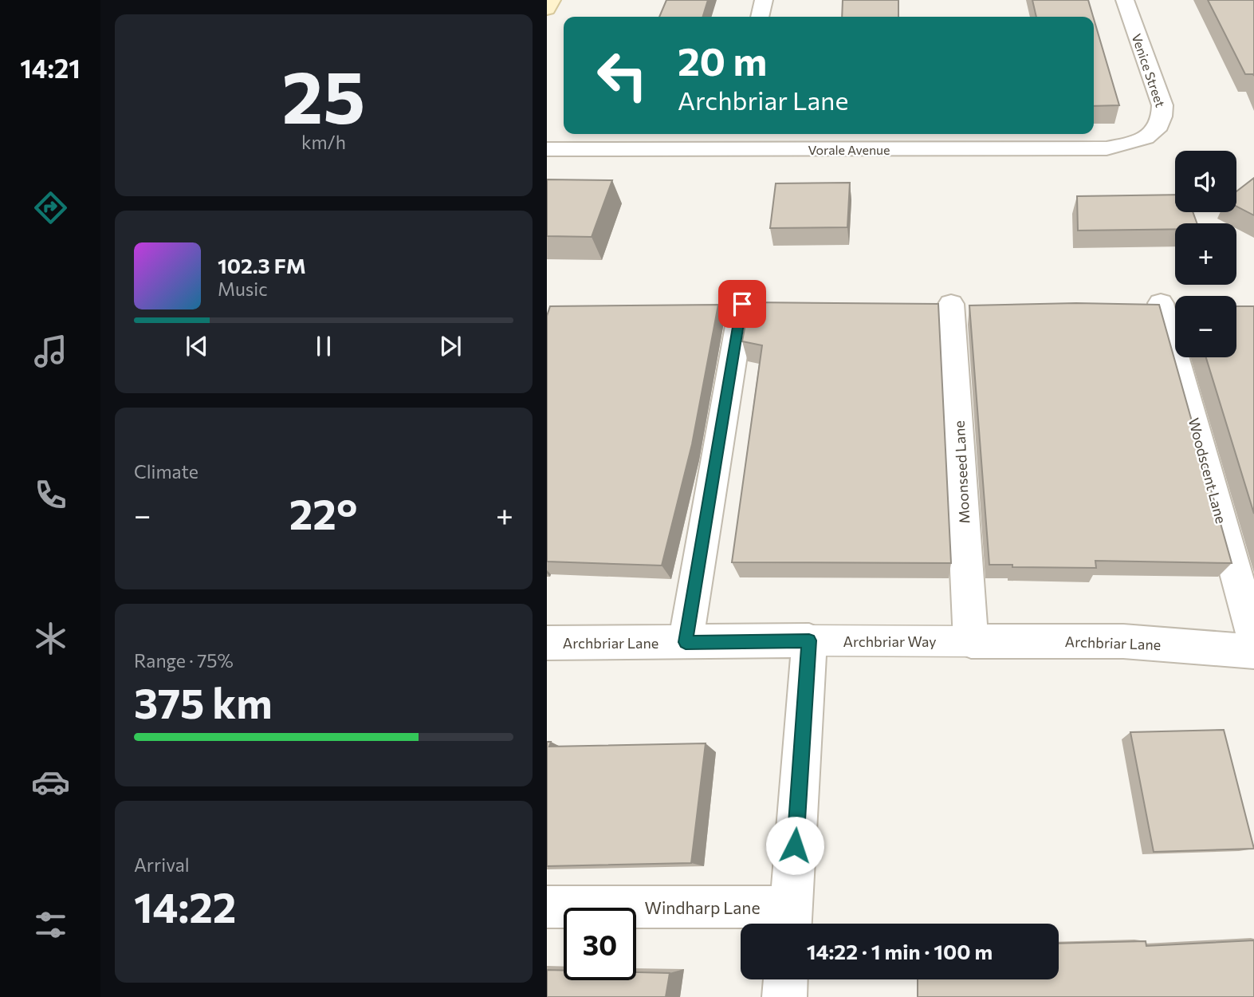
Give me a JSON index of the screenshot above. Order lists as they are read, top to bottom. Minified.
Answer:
{"streets":{"street":["Venice Street","Vorale Avenue","Woodscent Lane","Moonseed Lane","Archbriar Lane","Windharp Lane"],"lane":["Archbriar Way"]},"crossings":[["Venice Street","Vorale Avenue"],["Moonseed Lane","Archbriar Way"],["Moonseed Lane","Archbriar Lane"],["Archbriar Way","Archbriar Lane"]],"page":{"tabs":"14:21","tile":[["25","km/h"],"Climate",["Range · 75%","375 km"],["Arrival","14:22"]],"turn":["20 m","Archbriar Lane"],"map_buttons":["+","−"],"song":["102.3 FM","Music"],"heat":["−","22°","+"],"limit":"30","trip":"14:22 · 1 min · 100 m"}}
